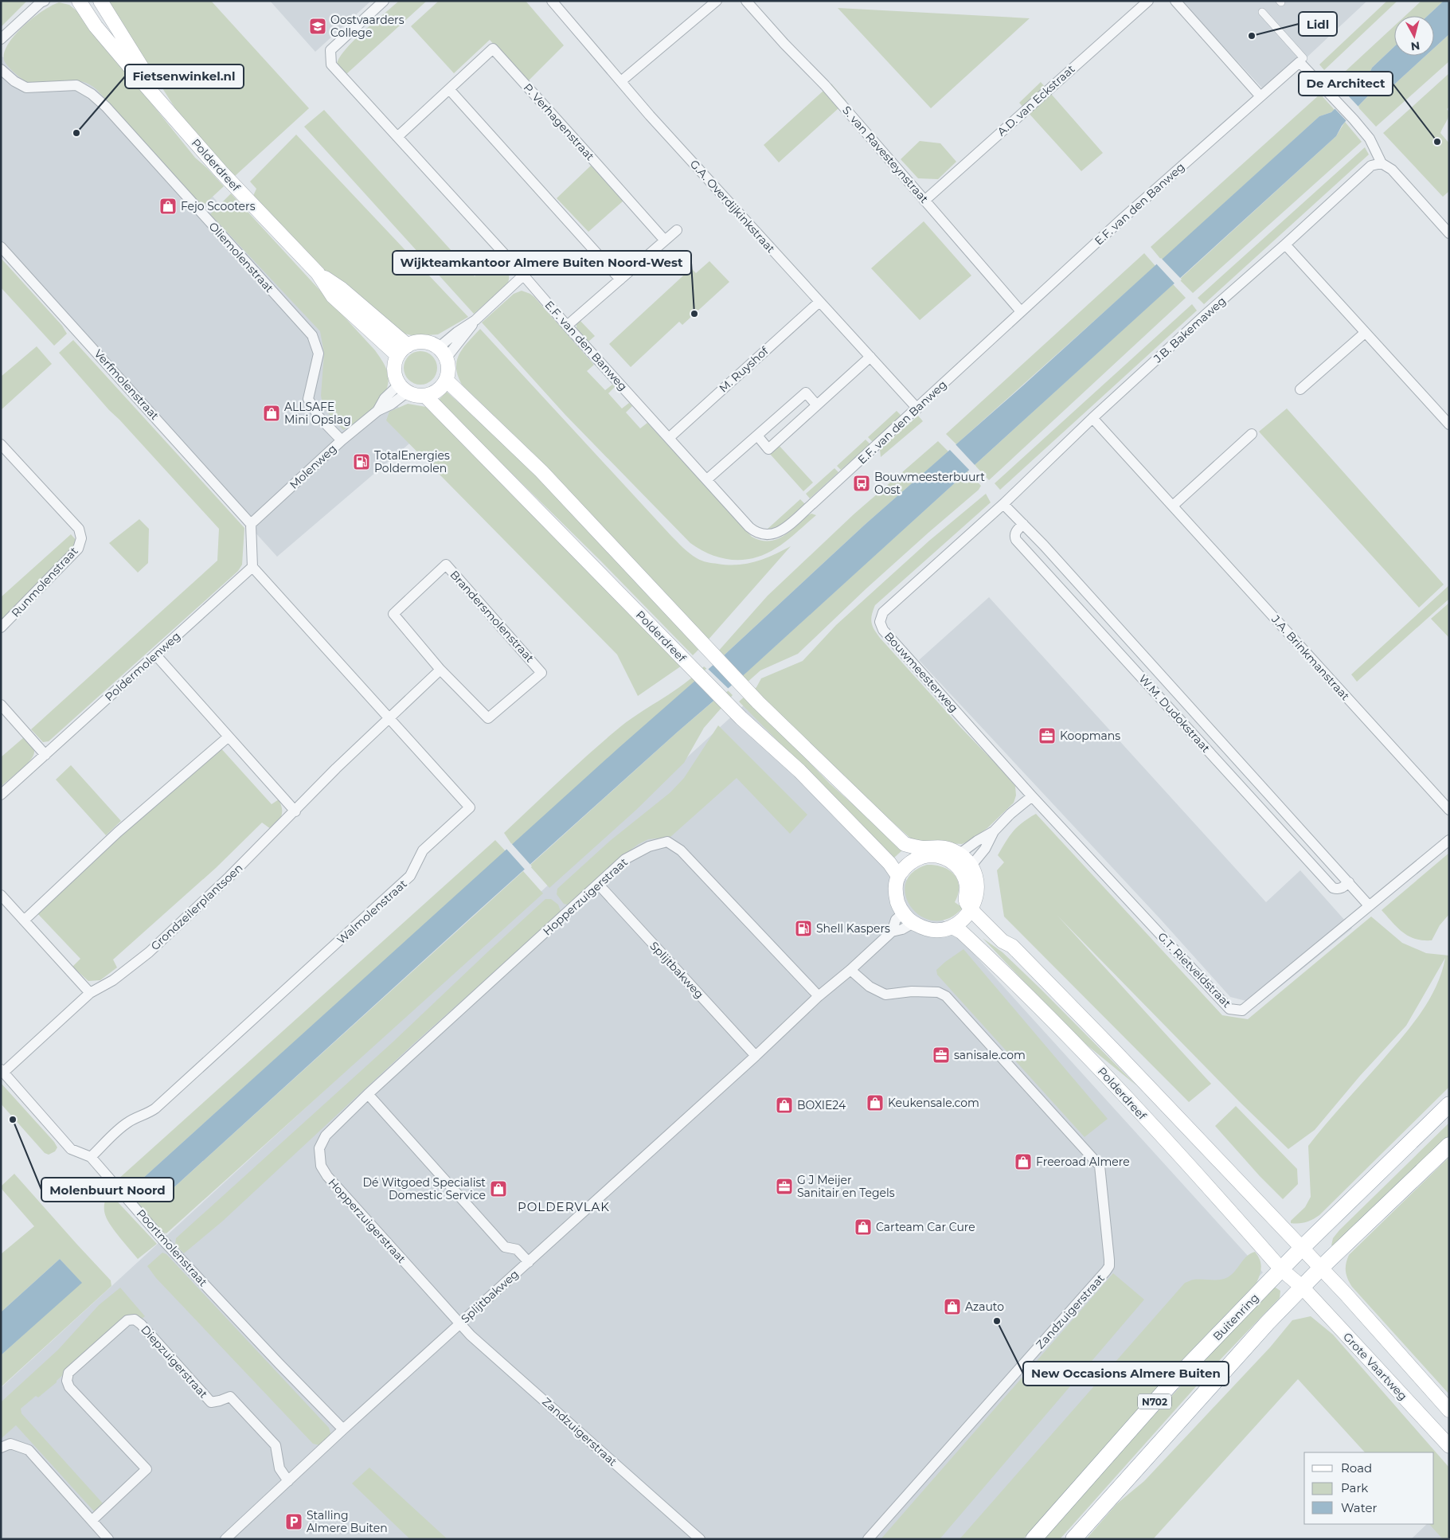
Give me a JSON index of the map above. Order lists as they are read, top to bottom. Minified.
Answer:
{"streets":{"highway":["Buitenring","N702"],"main road":["Polderdreef","Grote Vaartweg"],"street":["A.D. van Eckstraat","P. Verhagenstraat","S. van Ravesteynstraat","E.F. van den Banweg","G.A. Overdijkinkstraat","Oliemolenstraat","J.B. Bakemaweg","M. Ruyshof","Verfmolenstraat","Molenweg","Runmolenstraat","Brandersmolenstraat","J.A. Brinkmanstraat","Poldermolenweg","Bouwmeesterweg","W.M. Dudokstraat","Hopperzuigerstraat","Grondzeilerplantsoen","Walmolenstraat","Splijtbakweg","G.T. Rietveldstraat","Poortmolenstraat","Zandzuigerstraat","Diepzuigerstraat"]},"crossings":[["A.D. van Eckstraat","S. van Ravesteynstraat"],["P. Verhagenstraat","E.F. van den Banweg"],["S. van Ravesteynstraat","E.F. van den Banweg"],["Polderdreef","Molenweg"],["Polderdreef","Splijtbakweg"],["Polderdreef","Buitenring"],["Polderdreef","Grote Vaartweg"],["Polderdreef","N702"],["E.F. van den Banweg","G.A. Overdijkinkstraat"],["E.F. van den Banweg","M. Ruyshof"],["G.A. Overdijkinkstraat","M. Ruyshof"],["Oliemolenstraat","Molenweg"],["J.B. Bakemaweg","J.A. Brinkmanstraat"],["J.B. Bakemaweg","Bouwmeesterweg"],["J.B. Bakemaweg","W.M. Dudokstraat"],["Verfmolenstraat","Molenweg"],["Poldermolenweg","Walmolenstraat"],["Bouwmeesterweg","W.M. Dudokstraat"],["Bouwmeesterweg","G.T. Rietveldstraat"],["W.M. Dudokstraat","G.T. Rietveldstraat"],["Hopperzuigerstraat","Splijtbakweg"],["Hopperzuigerstraat","Zandzuigerstraat"],["Grondzeilerplantsoen","Walmolenstraat"],["Grondzeilerplantsoen","Poortmolenstraat"],["Walmolenstraat","Poortmolenstraat"],["Splijtbakweg","Poortmolenstraat"],["Splijtbakweg","Zandzuigerstraat"],["Splijtbakweg","Diepzuigerstraat"],["Grote Vaartweg","N702"]],"districts":["POLDERVLAK"],"places":{"school or university":["Oostvaarders College"],"other":["Lidl","Fietsenwinkel.nl","De Architect","Wijkteamkantoor Almere Buiten Noord-West","Molenbuurt Noord","New Occasions Almere Buiten"],"shop":["Fejo Scooters","ALLSAFE Mini Opslag","Keukensale.com","BOXIE24","Freeroad Almere","Dé Witgoed Specialist Domestic Service","Carteam Car Cure","Azauto"],"fuel station":["TotalEnergies Poldermolen","Shell Kaspers"],"bus stop":["Bouwmeesterbuurt Oost"],"office":["Koopmans","sanisale.com","G J Meijer Sanitair en Tegels"],"parking":["Stalling Almere Buiten"]},"legend":["Road","Park","Water"],"north":"bottom"}
